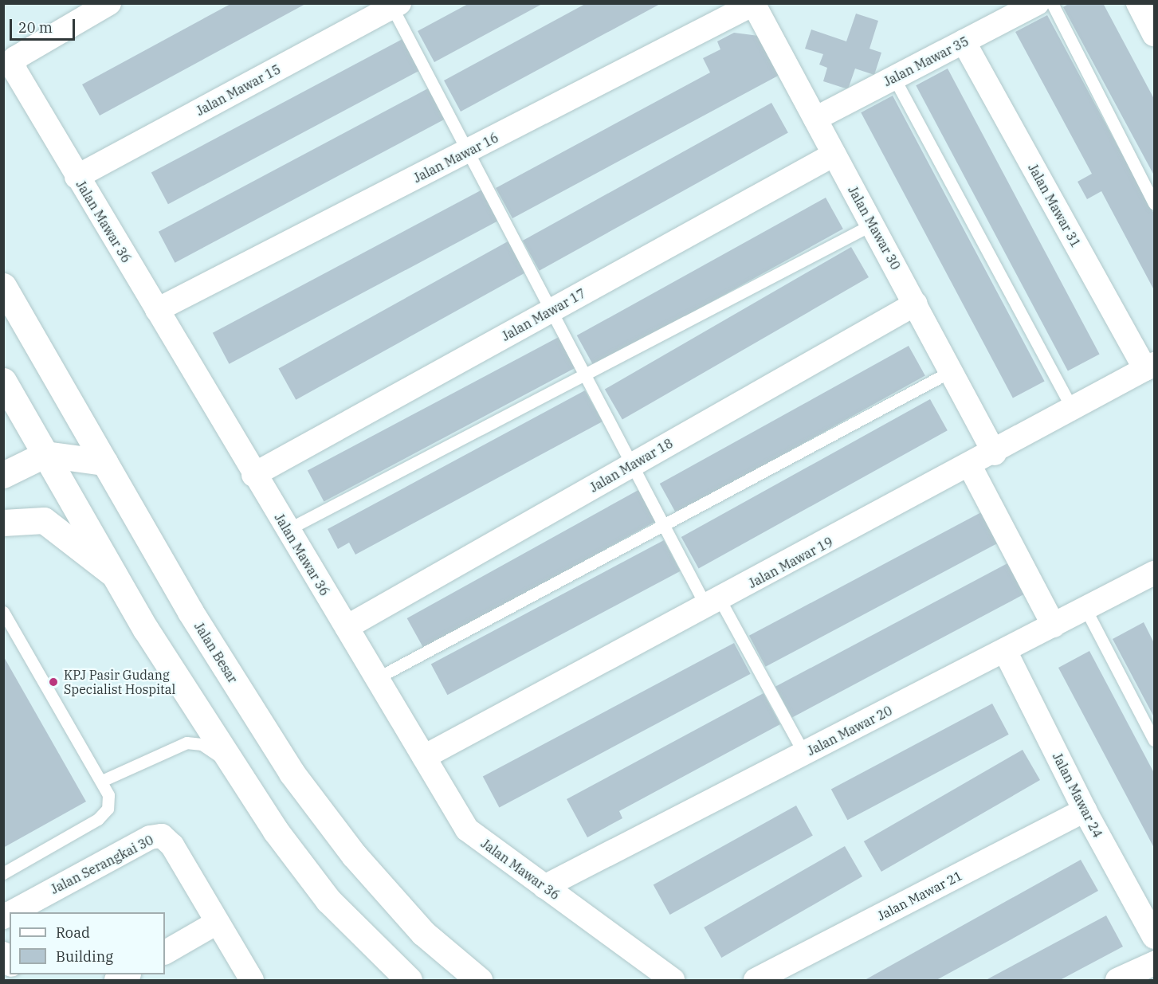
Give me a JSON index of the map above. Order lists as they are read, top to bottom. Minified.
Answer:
{"streets":{"main road":["Jalan Besar"],"street":["Jalan Mawar 35","Jalan Mawar 15","Jalan Mawar 16","Jalan Mawar 31","Jalan Mawar 36","Jalan Mawar 30","Jalan Mawar 17","Jalan Mawar 18","Jalan Mawar 19","Jalan Mawar 20","Jalan Mawar 24","Jalan Serangkai 30","Jalan Mawar 21"]},"crossings":[["Jalan Mawar 35","Jalan Mawar 31"],["Jalan Mawar 35","Jalan Mawar 30"],["Jalan Mawar 15","Jalan Mawar 36"],["Jalan Mawar 16","Jalan Mawar 36"],["Jalan Mawar 16","Jalan Mawar 30"],["Jalan Mawar 31","Jalan Mawar 19"],["Jalan Mawar 36","Jalan Mawar 17"],["Jalan Mawar 36","Jalan Mawar 18"],["Jalan Mawar 36","Jalan Mawar 19"],["Jalan Mawar 36","Jalan Mawar 20"],["Jalan Mawar 30","Jalan Mawar 17"],["Jalan Mawar 30","Jalan Mawar 18"],["Jalan Mawar 30","Jalan Mawar 19"],["Jalan Mawar 20","Jalan Mawar 24"],["Jalan Mawar 24","Jalan Mawar 21"]],"places":["KPJ Pasir Gudang Specialist Hospital"],"legend":["Road","Building"],"scale_bar":"20 m"}
